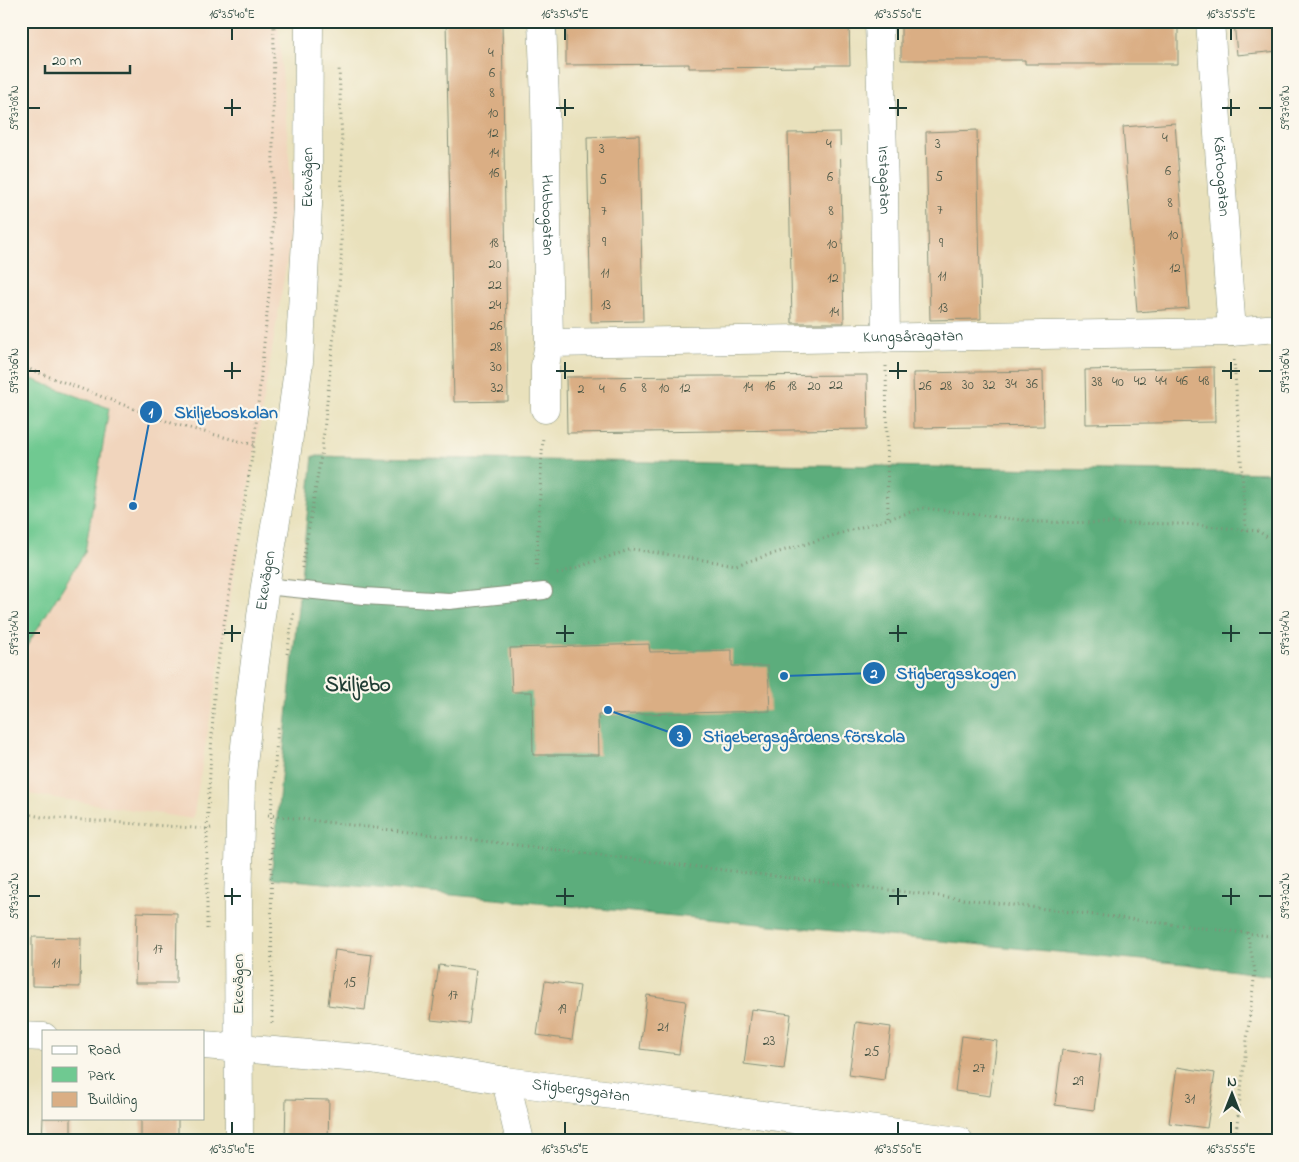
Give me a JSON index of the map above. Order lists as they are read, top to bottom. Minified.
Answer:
{"streets":{"street":["Kärrbogatan","Ekevägen","Irstagatan","Hubbogatan","Kungsåragatan","Stigbergsgatan"]},"crossings":[["Kärrbogatan","Kungsåragatan"],["Ekevägen","Stigbergsgatan"],["Irstagatan","Kungsåragatan"],["Hubbogatan","Kungsåragatan"]],"districts":["Skiljebo"],"places":["Skiljeboskolan","Stigbergsskogen","Stigebergsgårdens förskola"],"house_numbers":["4","6","8","10","12","4","4","3","3","14","6","16","6","5","5","8","7","7","8","10","9","18","9","10","20","12","11","11","12","22","24","13","13","14","26","28","30","42","44","46","48","38","40","34","36","22","30","32","16","18","20","26","28","14","32","6","8","10","12","2","4","17","11","15","17","19","21","23","25","27","29","31"],"legend":["Road","Park","Building"],"scale_bar":"20 m","north":"top","coordinates":["16°35'40\"E","16°35'45\"E","16°35'50\"E","16°35'55\"E","59°37'08\"N","59°37'06\"N","59°37'04\"N","59°37'02\"N"]}
